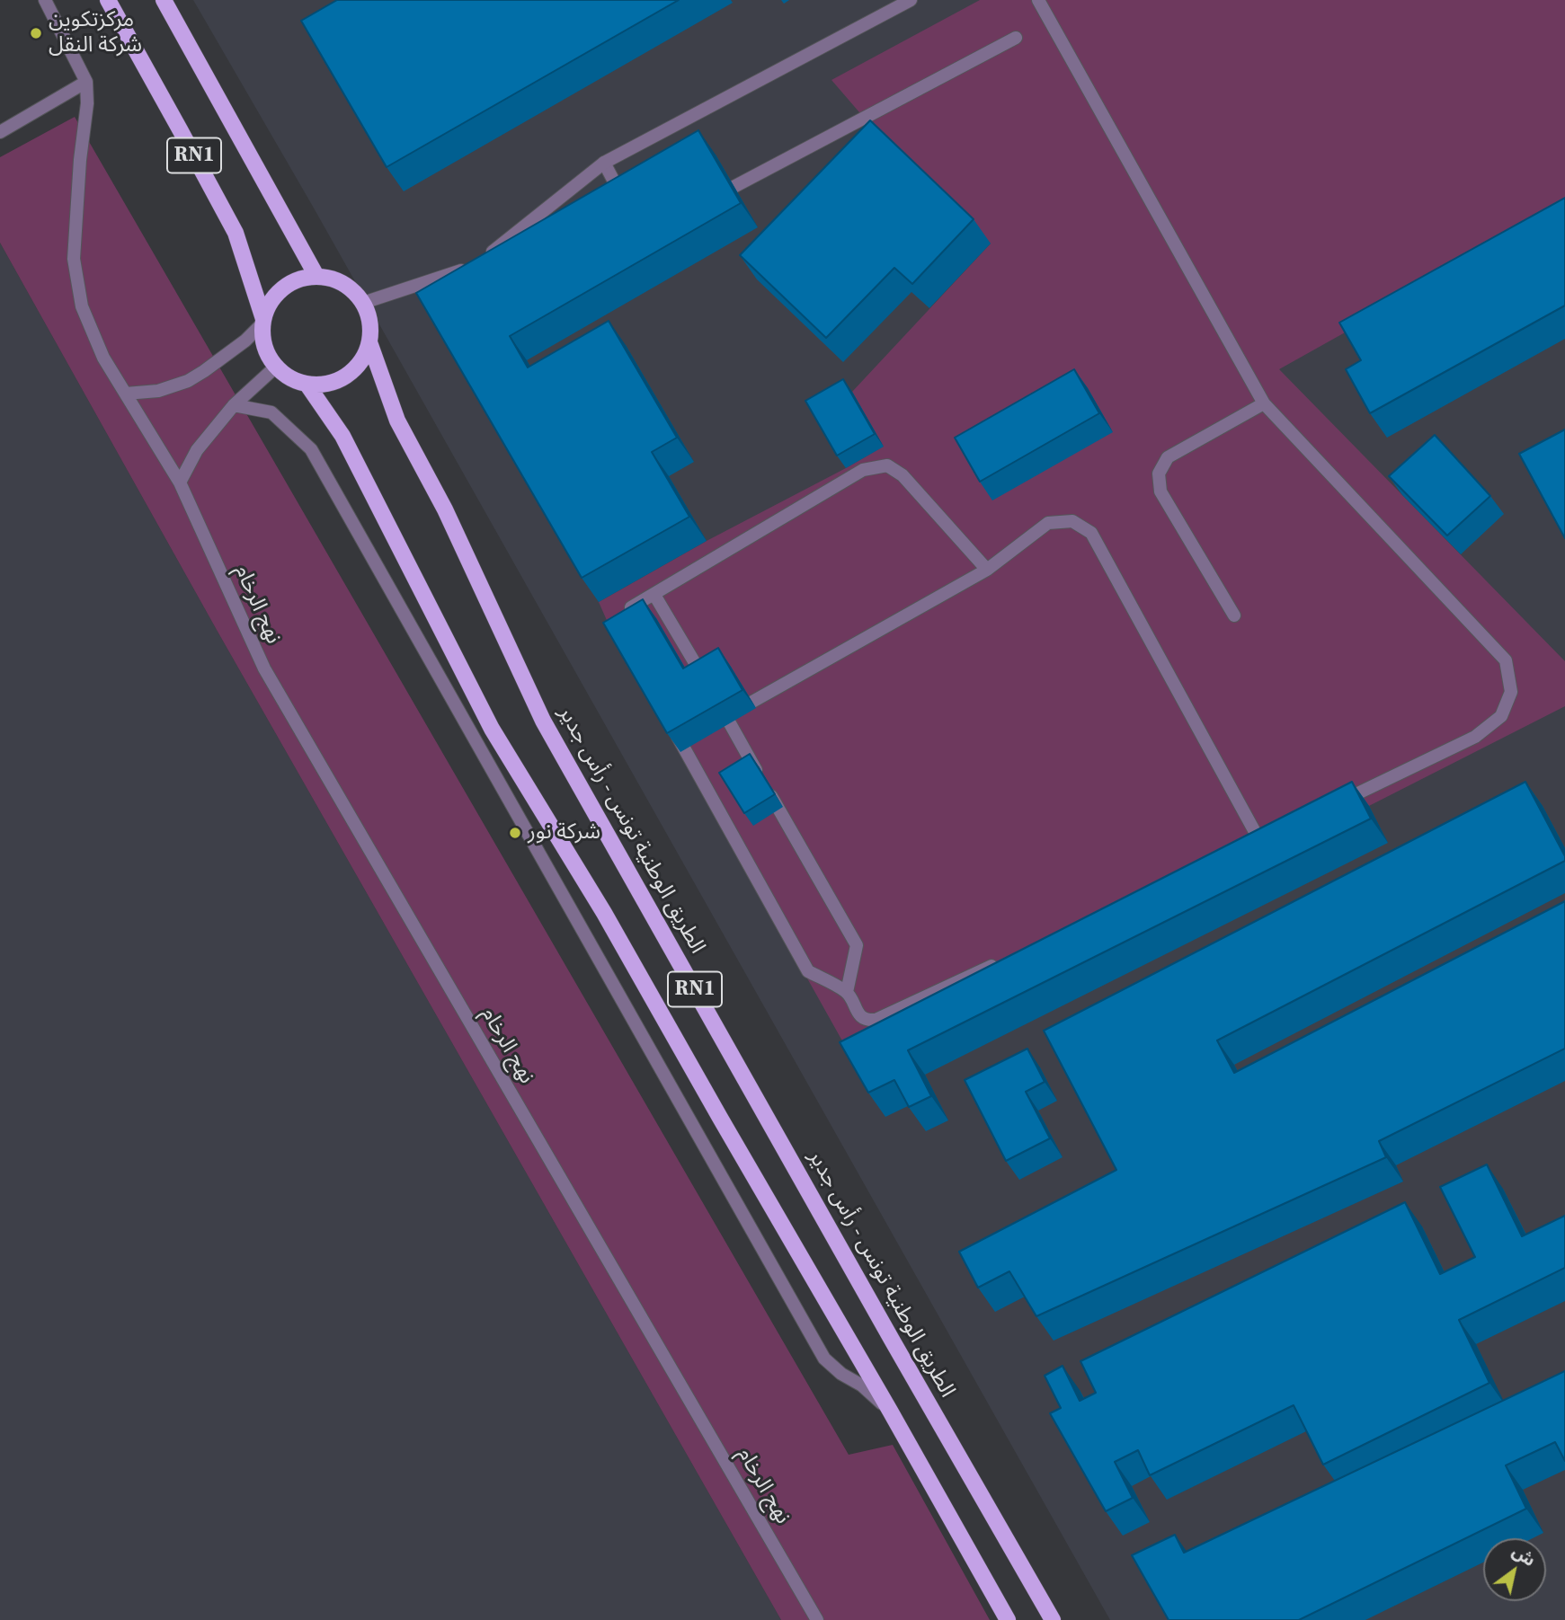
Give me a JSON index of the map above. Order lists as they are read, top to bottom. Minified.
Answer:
{"streets":{"main road":["RN1","الطريق الوطنية تونس - رأس جدير"],"street":["نهج الرخام"]},"crossings":[["RN1","الطريق الوطنية تونس - رأس جدير"]],"places":["مركزتكوين شركة النقل","شركة نور"],"north":"top right"}
